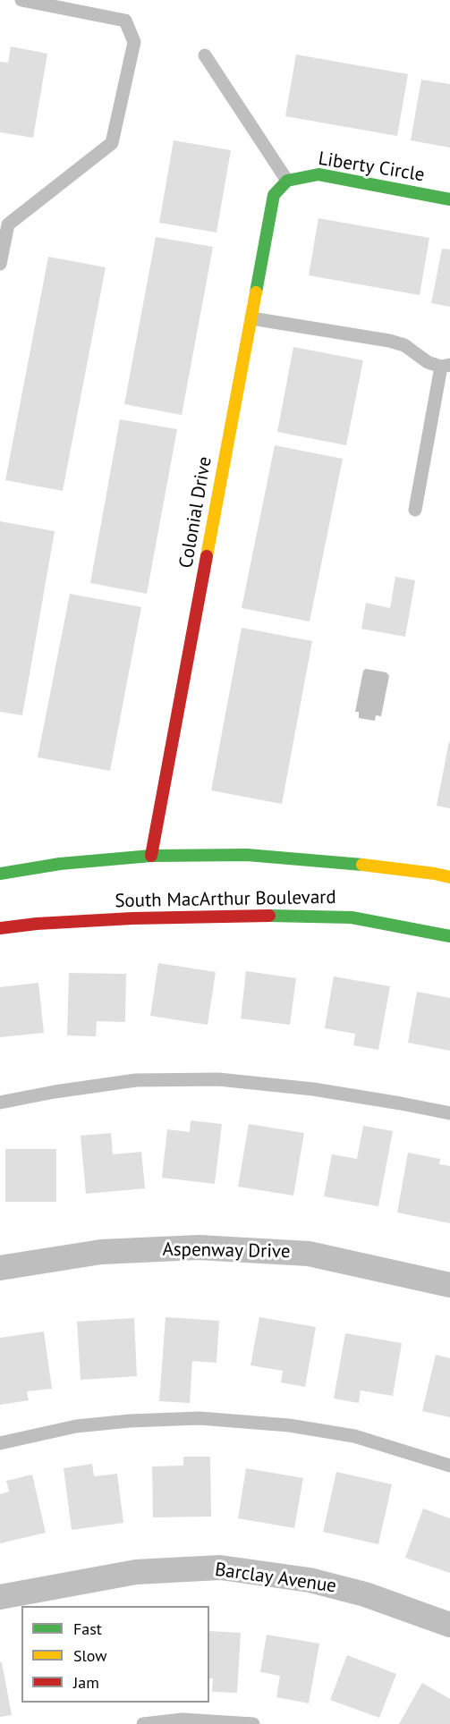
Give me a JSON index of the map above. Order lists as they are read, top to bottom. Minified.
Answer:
{"streets":{"main road":["Liberty Circle","Colonial Drive","South MacArthur Boulevard"],"street":["Aspenway Drive","Barclay Avenue"]},"crossings":[["Liberty Circle","Colonial Drive"],["Colonial Drive","South MacArthur Boulevard"]],"legend":["Fast","Slow","Jam"]}
